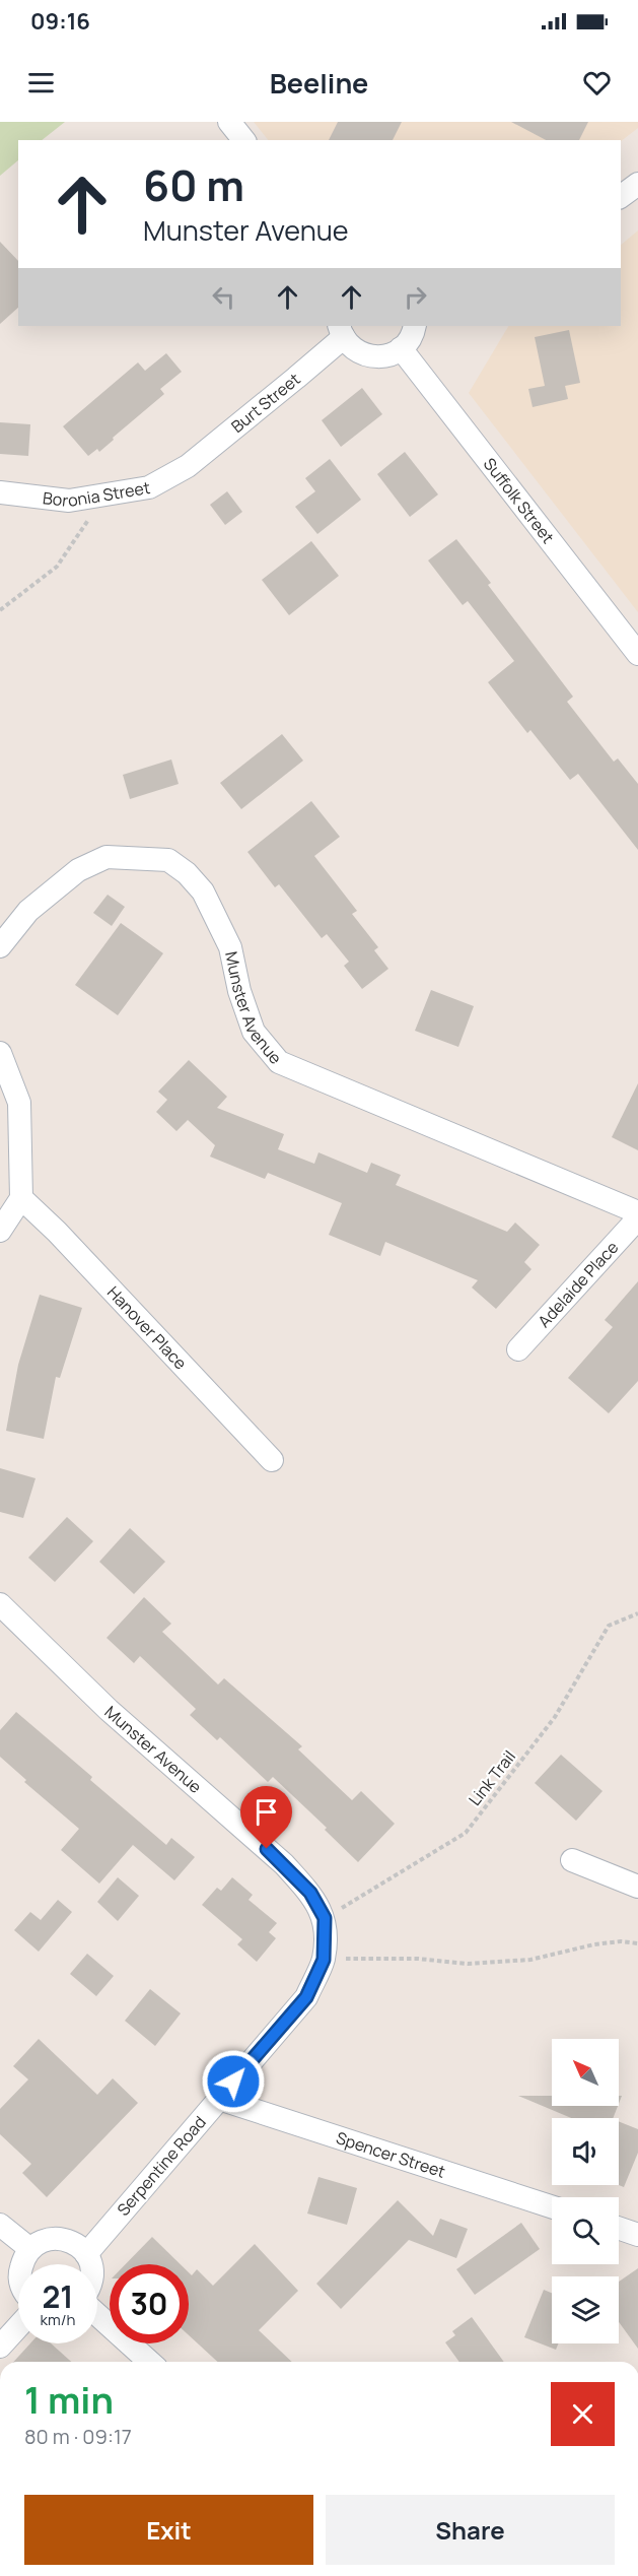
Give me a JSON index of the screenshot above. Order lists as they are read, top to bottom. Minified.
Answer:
{"streets":{"street":["Burt Street","Boronia Street","Suffolk Street","Munster Avenue","Adelaide Place","Hanover Place","Spencer Street","Serpentine Road"],"path":["Link Trail"]},"crossings":[["Burt Street","Boronia Street"],["Munster Avenue","Link Trail"],["Munster Avenue","Serpentine Road"],["Link Trail","Serpentine Road"],["Spencer Street","Serpentine Road"]],"north":"top left","page":{"status":"09:16","header":"Beeline","turn":["60 m","Munster Avenue"],"speed":"21 km/h","limit":"30","heading":["1 min","80 m · 09:17"],"buttons":["Exit","Share"]}}
